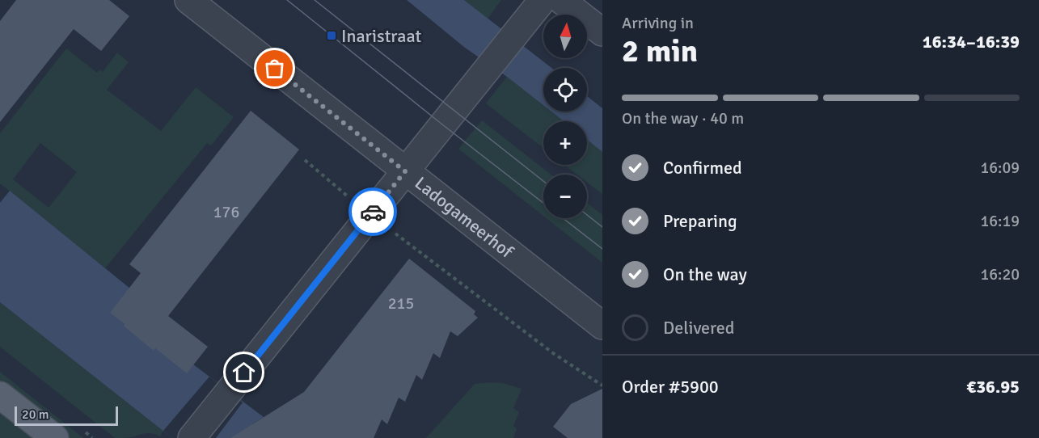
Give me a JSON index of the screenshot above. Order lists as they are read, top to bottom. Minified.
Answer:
{"streets":{"street":["Ladogameerhof"]},"places":{"transit":["Inaristraat"]},"house_numbers":["176","215"],"scale_bar":"20 m","north":"top","page":{"heading":["2 min","Arriving in","16:34–16:39"],"panel":["Order #5900","€36.95"],"map_buttons":["+","−"],"bar":"On the way · 40 m","list":[["Confirmed","16:09"],["Preparing","16:19"],["On the way","16:20"],"Delivered"],"scale":"20 m"}}
